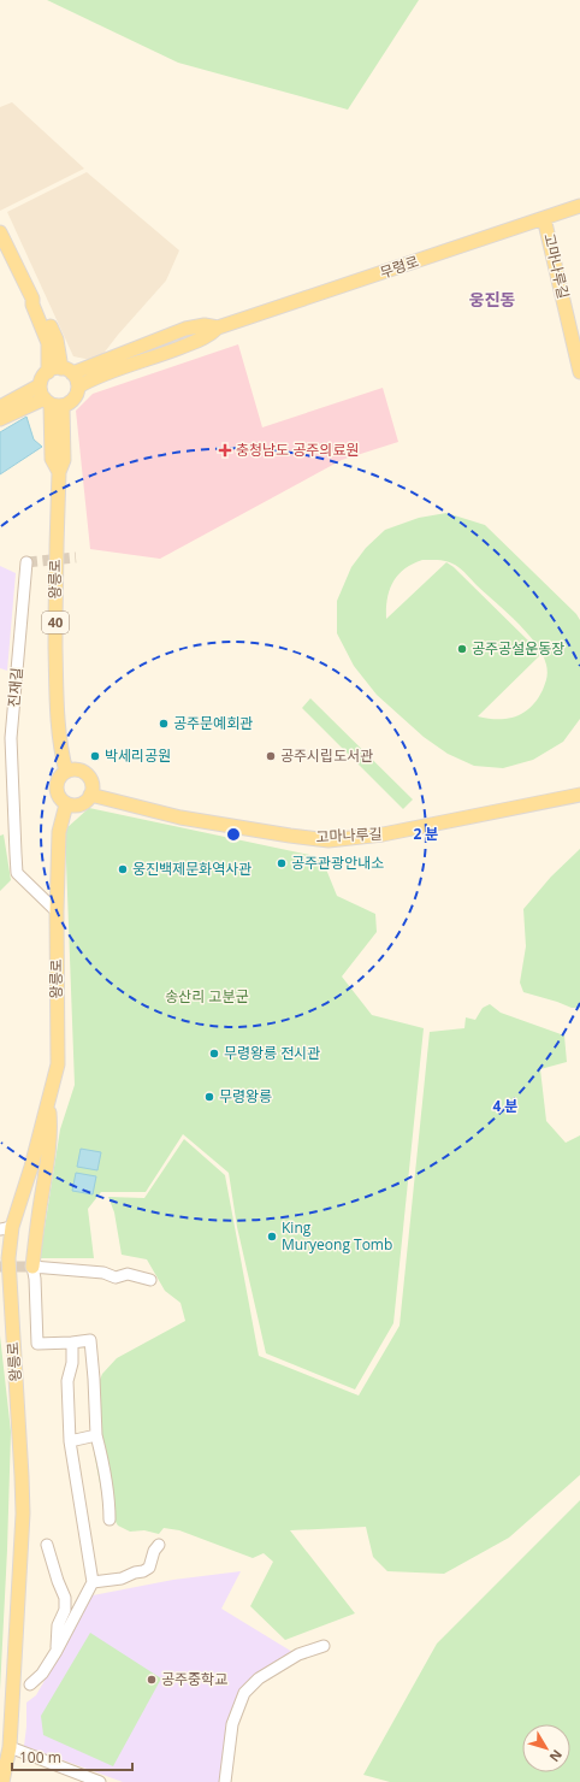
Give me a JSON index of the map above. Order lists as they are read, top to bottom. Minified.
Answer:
{"streets":{"main road":["고마나루길","무령로","왕릉로","40"],"street":["진재길"]},"crossings":[["고마나루길","무령로"],["고마나루길","왕릉로"],["무령로","왕릉로"],["무령로","40"],["왕릉로","40"],["왕릉로","진재길"]],"districts":["웅진동"],"parks":["송산리 고분군"],"places":{"health":["충청남도 공주의료원"],"other":["공주공설운동장","공주문예회관","박세리공원","공주시립도서관","공주관광안내소","웅진백제문화역사관","무령왕릉 전시관","무령왕릉","King Muryeong Tomb","공주중학교"]},"scale_bar":"100 m","north":"bottom right","rings":["2 분","4 분"]}
